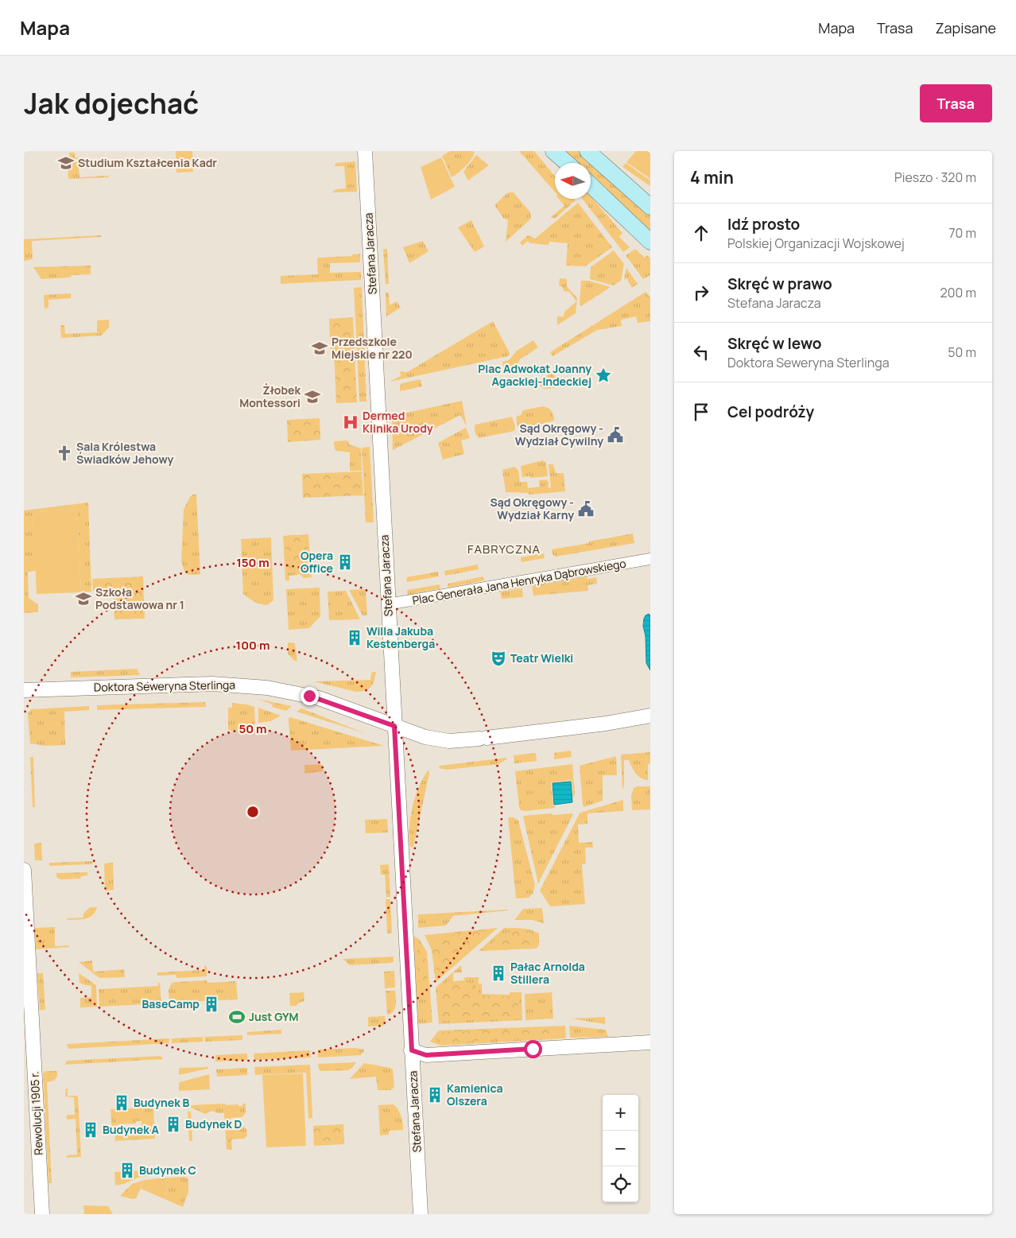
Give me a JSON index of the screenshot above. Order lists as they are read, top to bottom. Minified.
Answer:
{"streets":{"street":["Stefana Jaracza","Plac Generała Jana Henryka Dąbrowskiego","Doktora Seweryna Sterlinga","Rewolucji 1905 r."]},"crossings":[["Stefana Jaracza","Plac Generała Jana Henryka Dąbrowskiego"],["Stefana Jaracza","Doktora Seweryna Sterlinga"]],"districts":["FABRYCZNA"],"places":{"school or university":["Studium Kształcenia Kadr","Przedszkole Miejskie nr 220","Żłobek Montessori","Szkoła Podstawowa nr 1"],"place":["Plac Adwokat Joanny Agackiej-Indeckiej"],"hospital":["Dermed Klinika Urody"],"public building":["Sąd Okręgowy - Wydział Cywilny","Sąd Okręgowy - Wydział Karny"],"church":["Sala Królestwa Świadków Jehowy"],"building":["Opera Office","Willa Jakuba Kestenberga","Pałac Arnolda Stillera","BaseCamp","Kamienica Olszera","Budynek B","Budynek D","Budynek A","Budynek C"],"theatre":["Teatr Wielki"],"sports":["Just GYM"]},"north":"left","page":{"header":"Mapa","nav":["Mapa","Trasa","Zapisane"],"title":"Jak dojechać","buttons":"Trasa","heading":["4 min","Pieszo · 320 m"],"list":[["Idź prosto","Polskiej Organizacji Wojskowej","70 m"],["Skręć w prawo","Stefana Jaracza","200 m"],["Skręć w lewo","Doktora Seweryna Sterlinga","50 m"],"Cel podróży"],"map_buttons":["+","−"]},"rings":["150 m","100 m","50 m"]}
